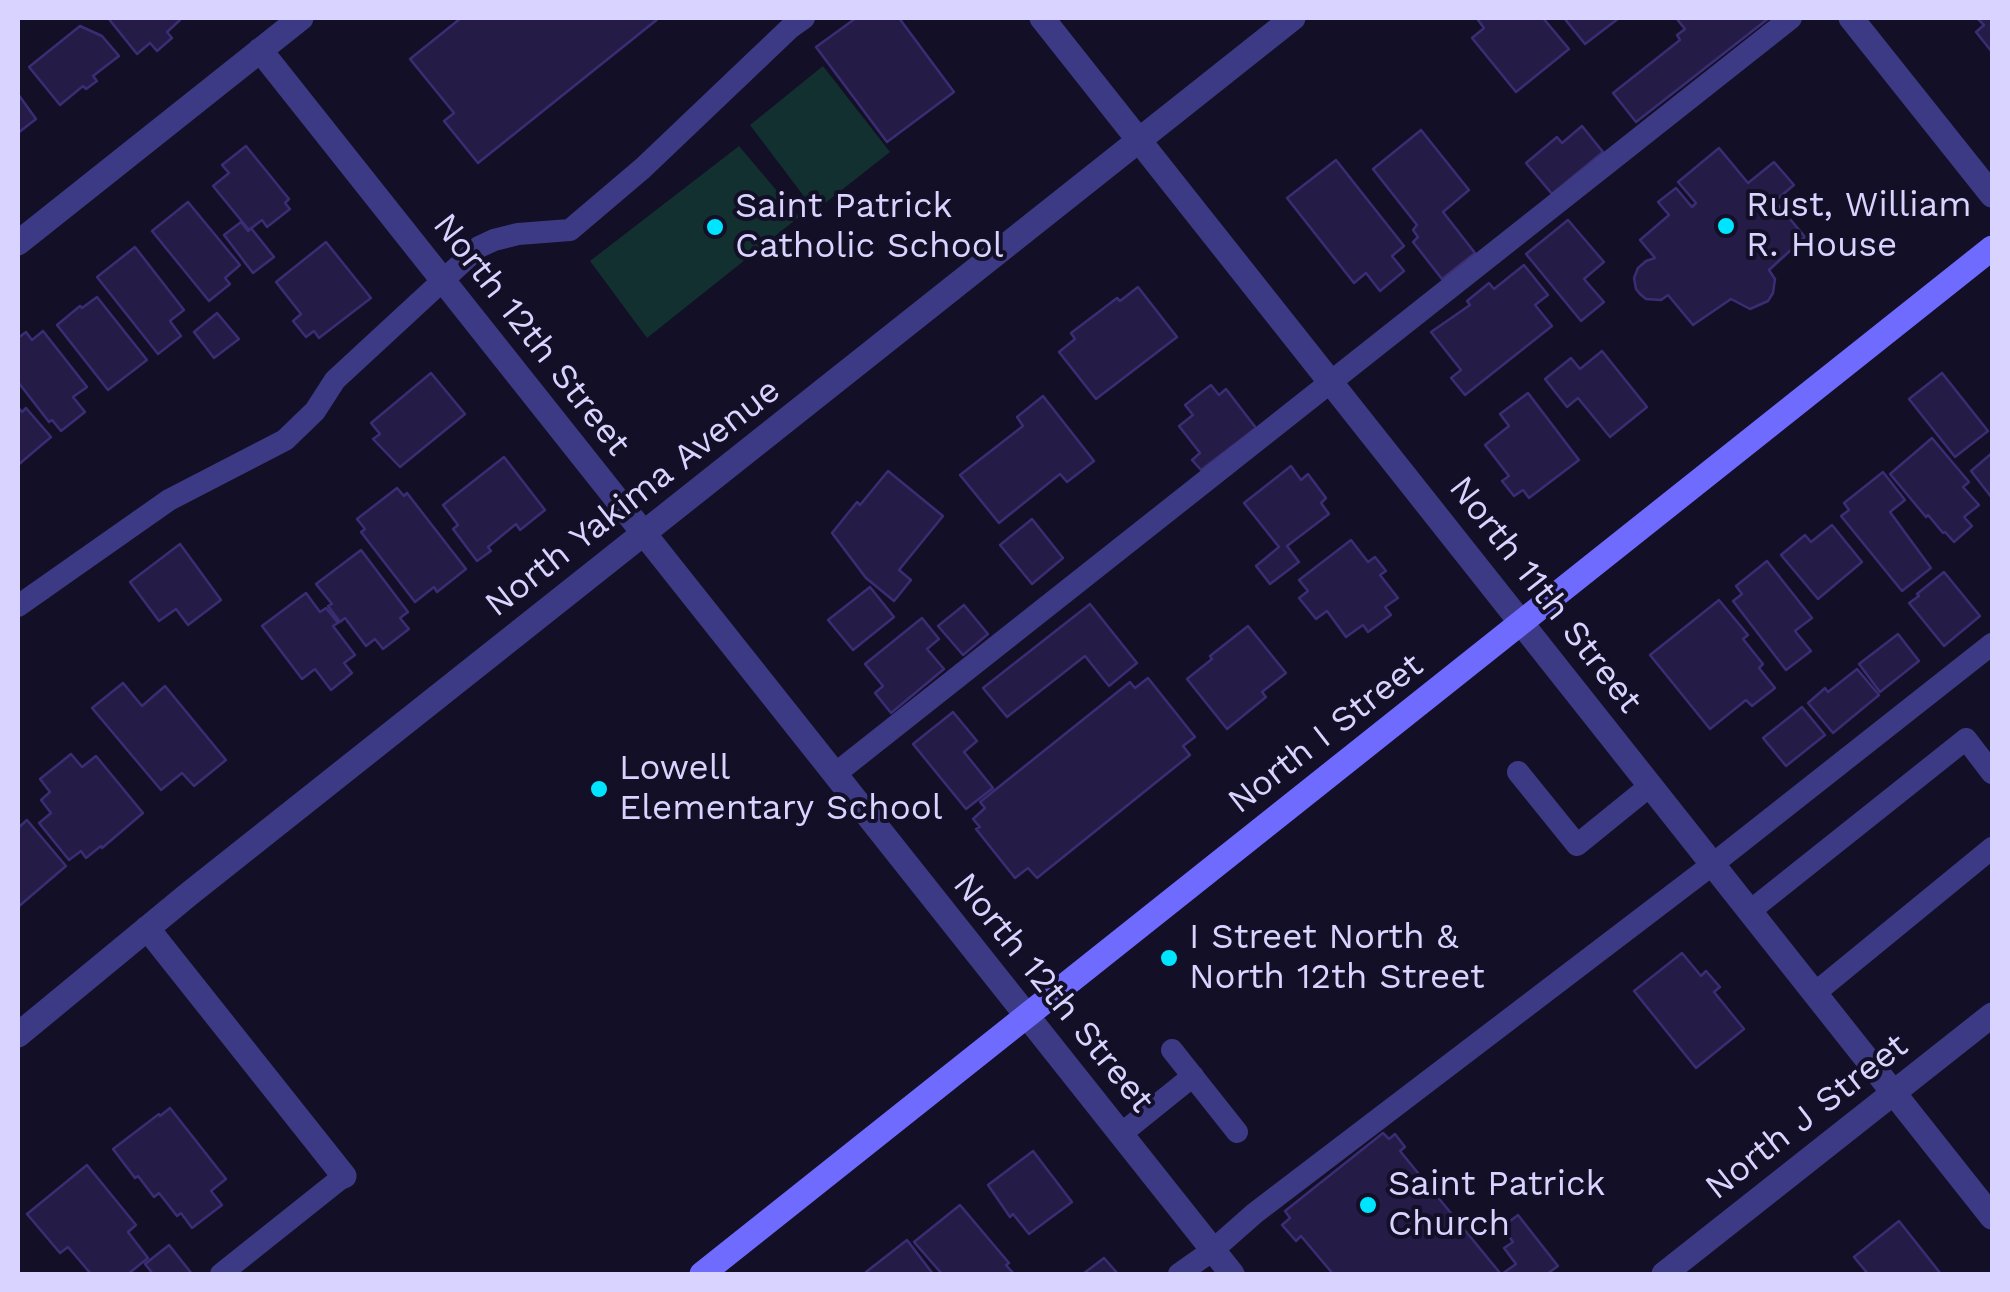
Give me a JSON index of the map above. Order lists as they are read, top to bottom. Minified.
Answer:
{"streets":{"main road":["North I Street"],"street":["North 12th Street","North Yakima Avenue","North 11th Street","North J Street"]},"crossings":[["North 12th Street","North Yakima Avenue"],["North 12th Street","North I Street"],["North Yakima Avenue","North 11th Street"],["North 11th Street","North I Street"],["North 11th Street","North J Street"]],"places":["Rust, William R. House","Saint Patrick Catholic School","Lowell Elementary School","I Street North & North 12th Street","Saint Patrick Church"]}
